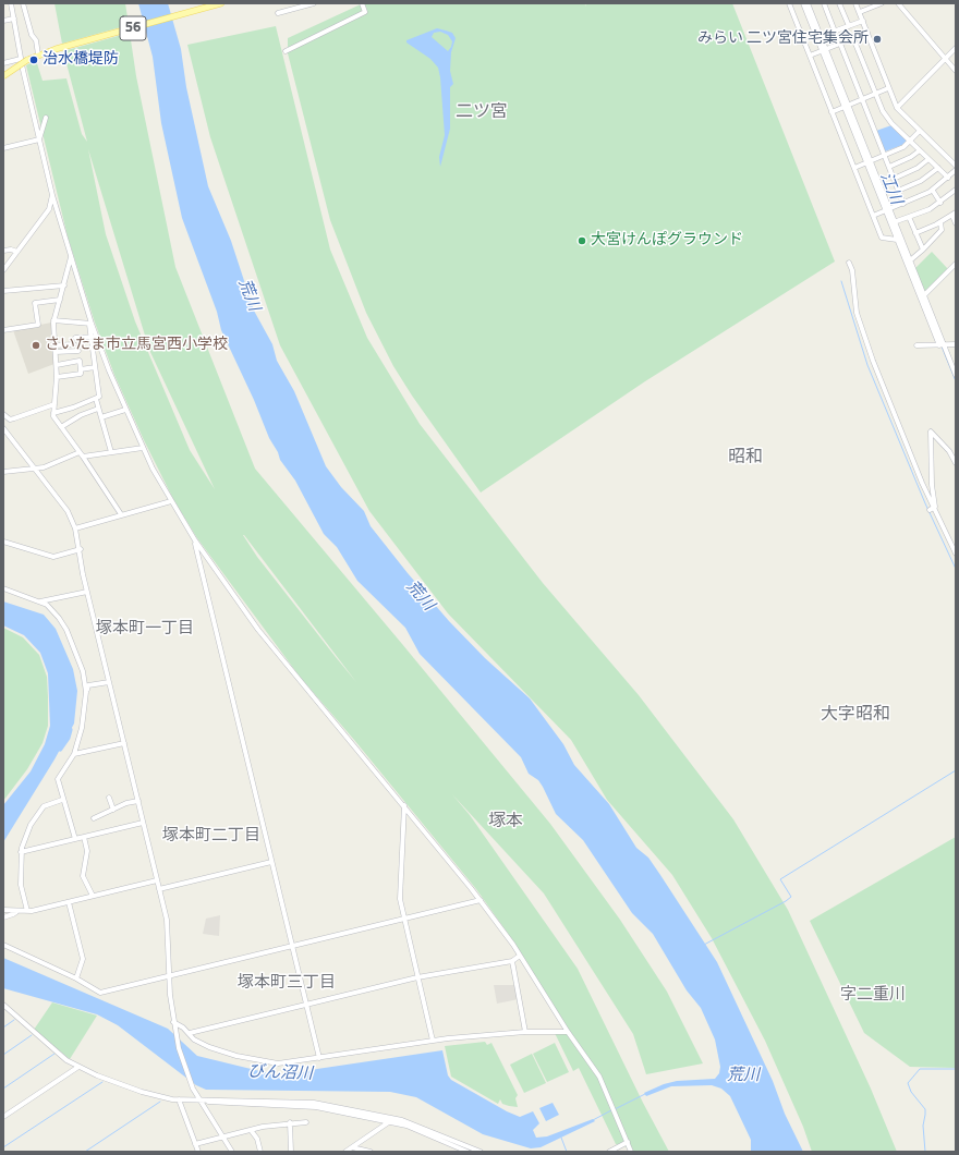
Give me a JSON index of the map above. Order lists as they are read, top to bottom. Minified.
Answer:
{"streets":{"main road":["56"]},"districts":["二ツ宮","昭和","塚本町一丁目","大字昭和","塚本","塚本町二丁目","塚本町三丁目","字二重川"],"water":["江川","荒川","びん沼川"],"places":["みらい 二ツ宮住宅集会所","治水橋堤防","大宮けんぽグラウンド","さいたま市立馬宮西小学校"]}
